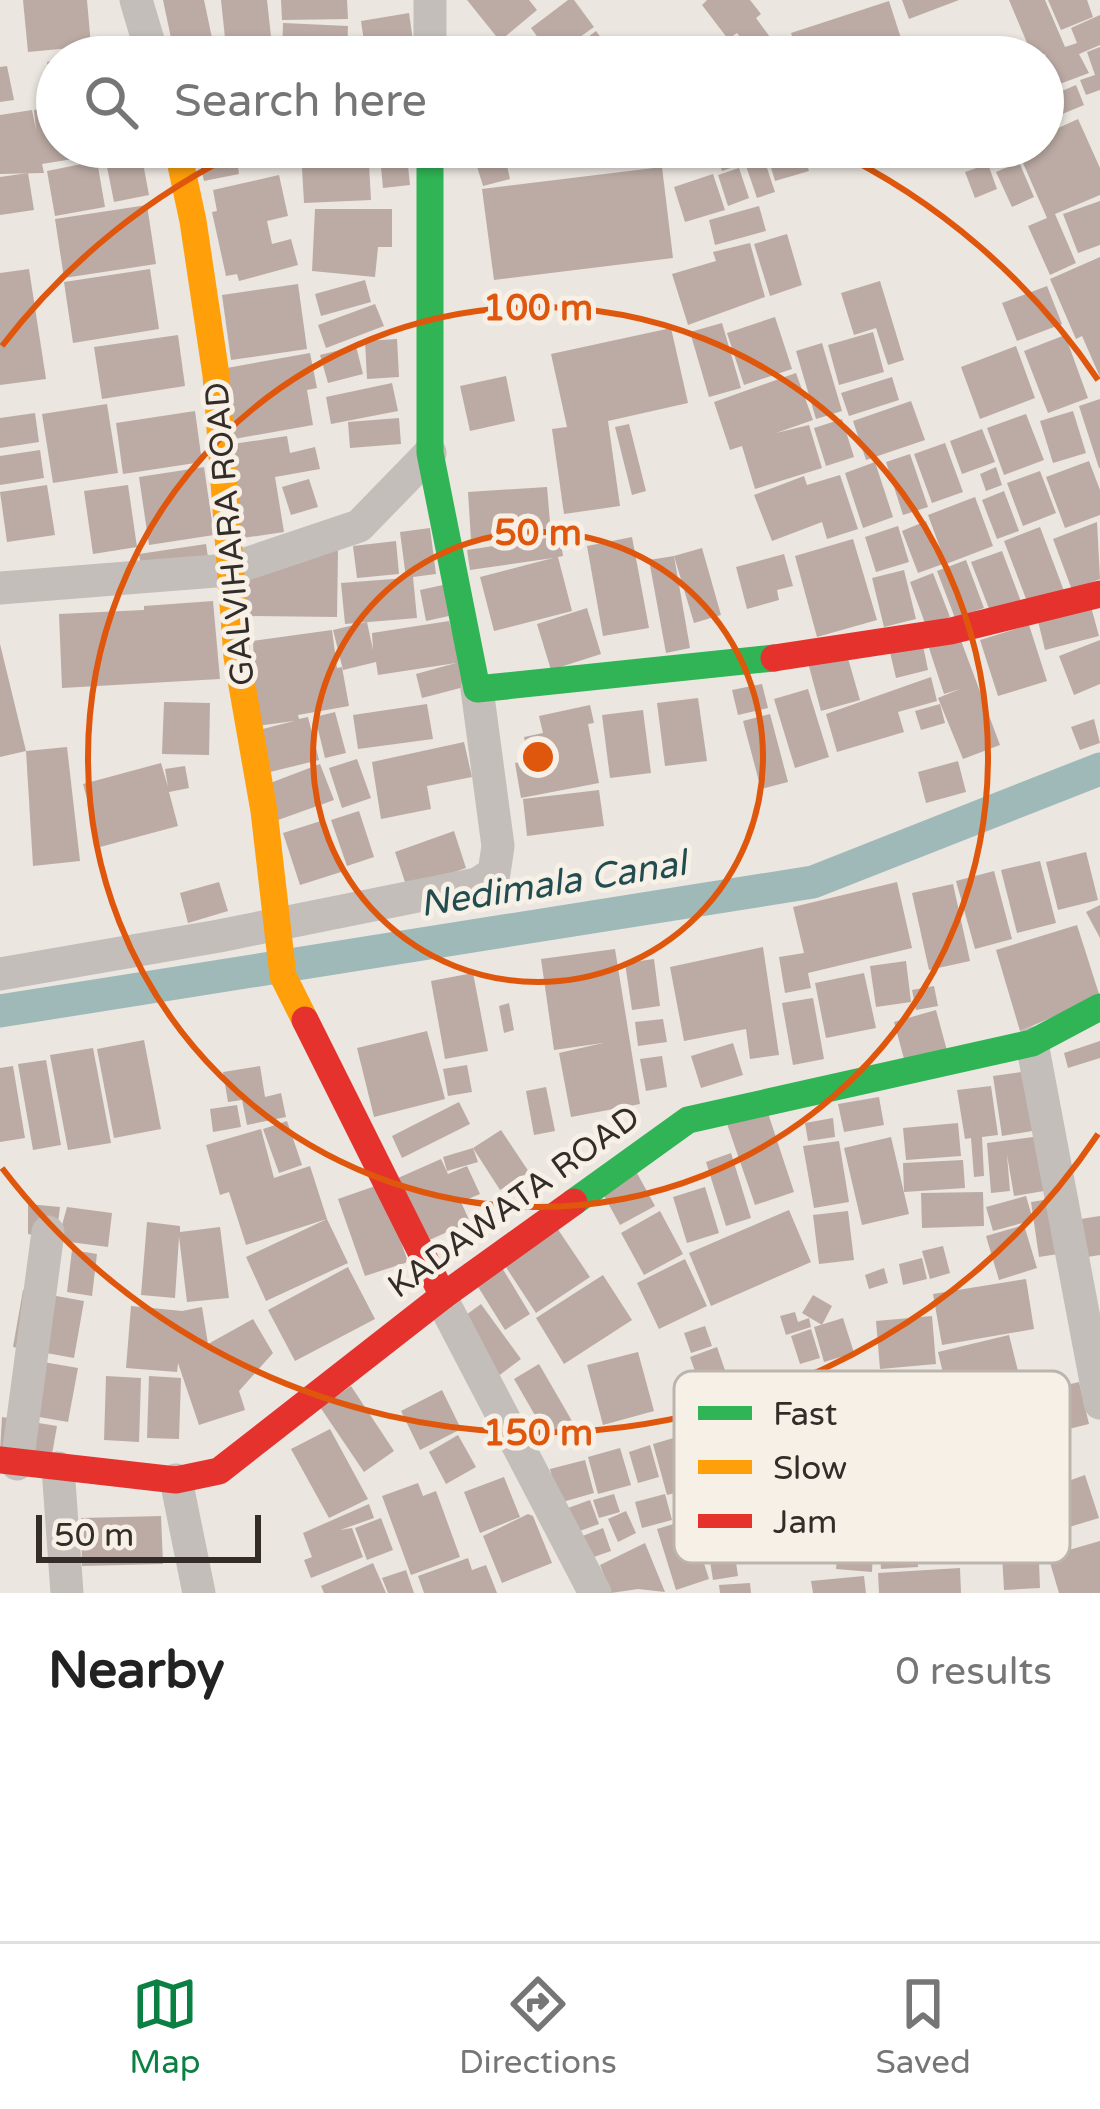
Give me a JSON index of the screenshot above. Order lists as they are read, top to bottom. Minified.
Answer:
{"streets":{"street":["GALVIHARA ROAD","KADAWATA ROAD"]},"crossings":[["GALVIHARA ROAD","KADAWATA ROAD"]],"water":["Nedimala Canal"],"legend":["Fast","Slow","Jam"],"scale_bar":"50 m","page":{"search":"Search here","scale":"50 m","heading":["Nearby","0 results"],"nav":["Map","Directions","Saved"]},"rings":["100 m","50 m","150 m"]}
